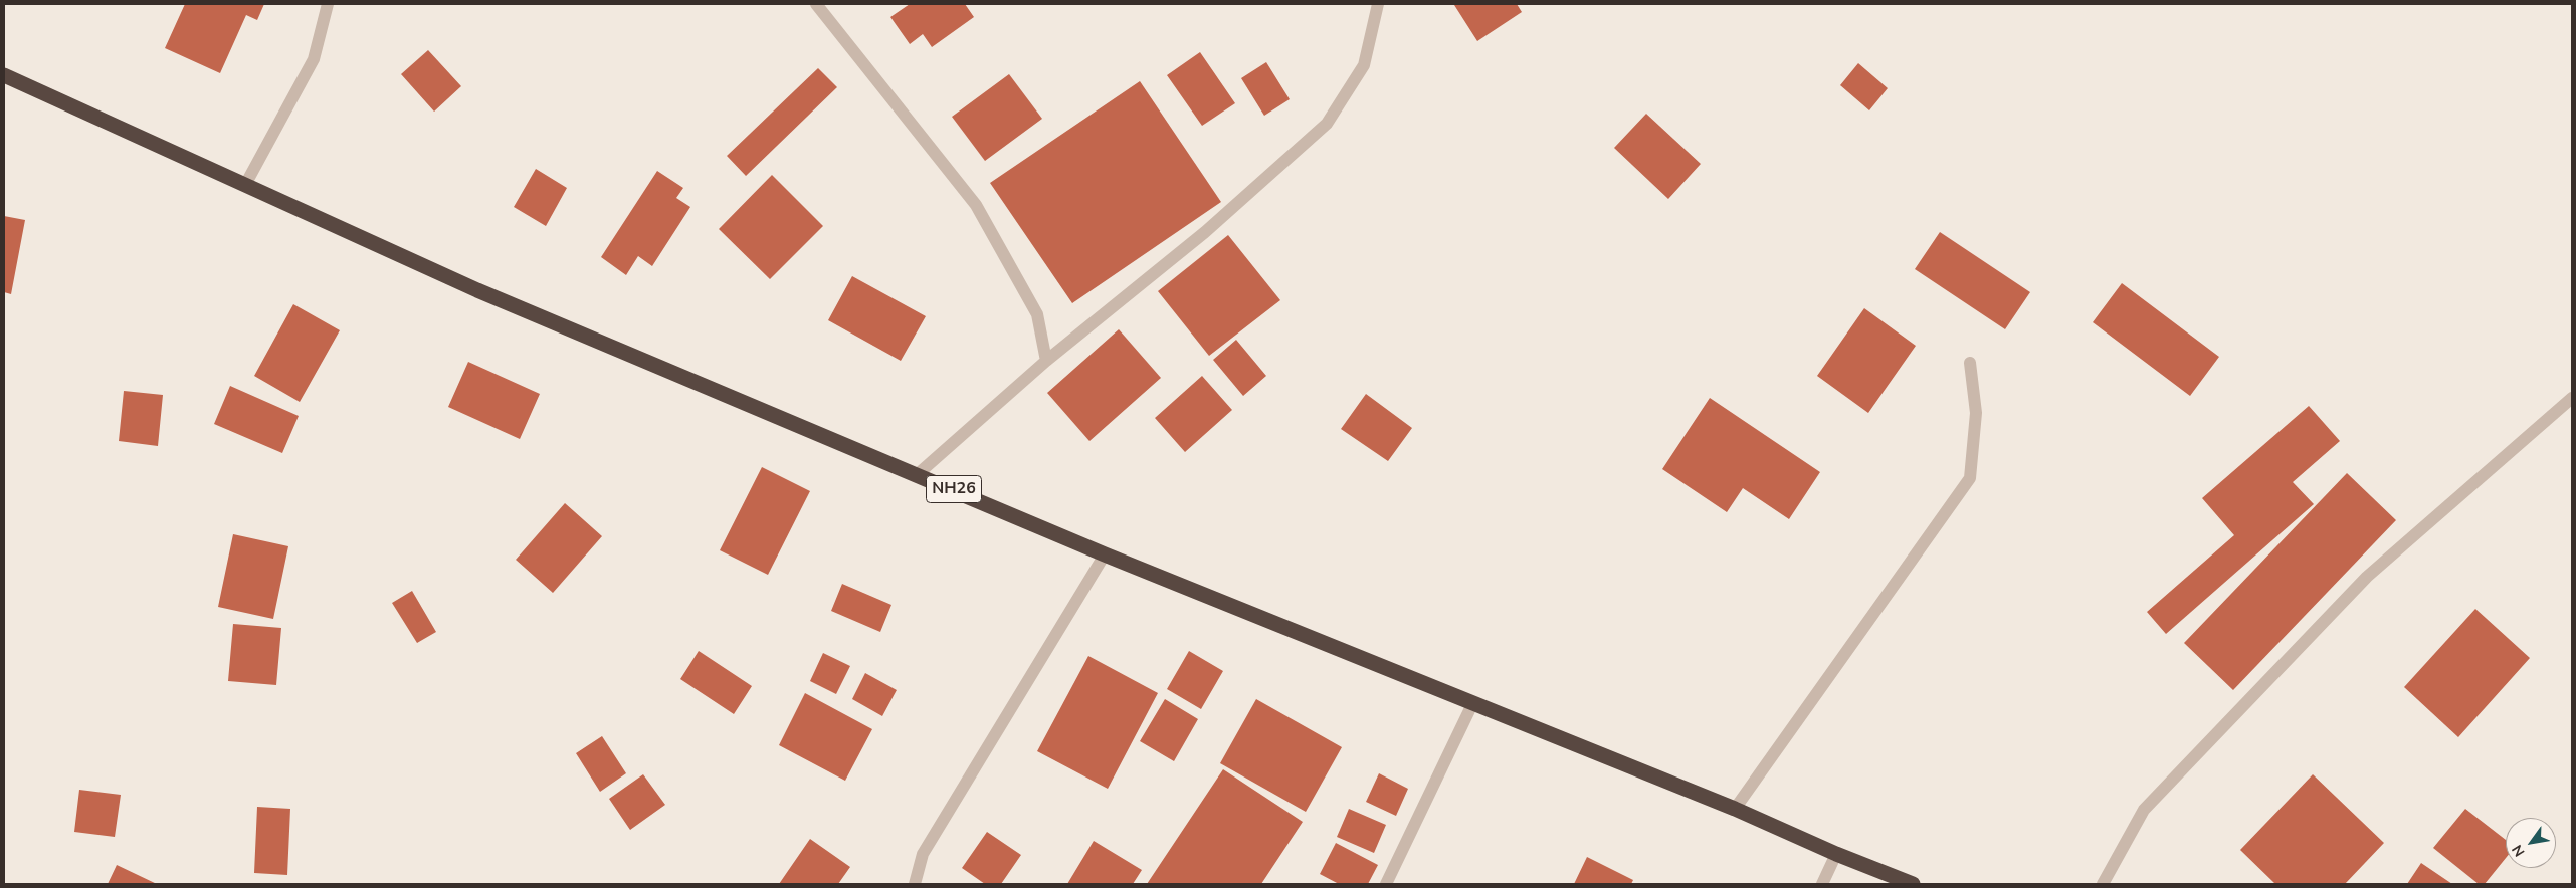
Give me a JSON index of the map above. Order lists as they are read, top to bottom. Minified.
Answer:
{"streets":{"highway":["NH26"]},"north":"bottom left"}
